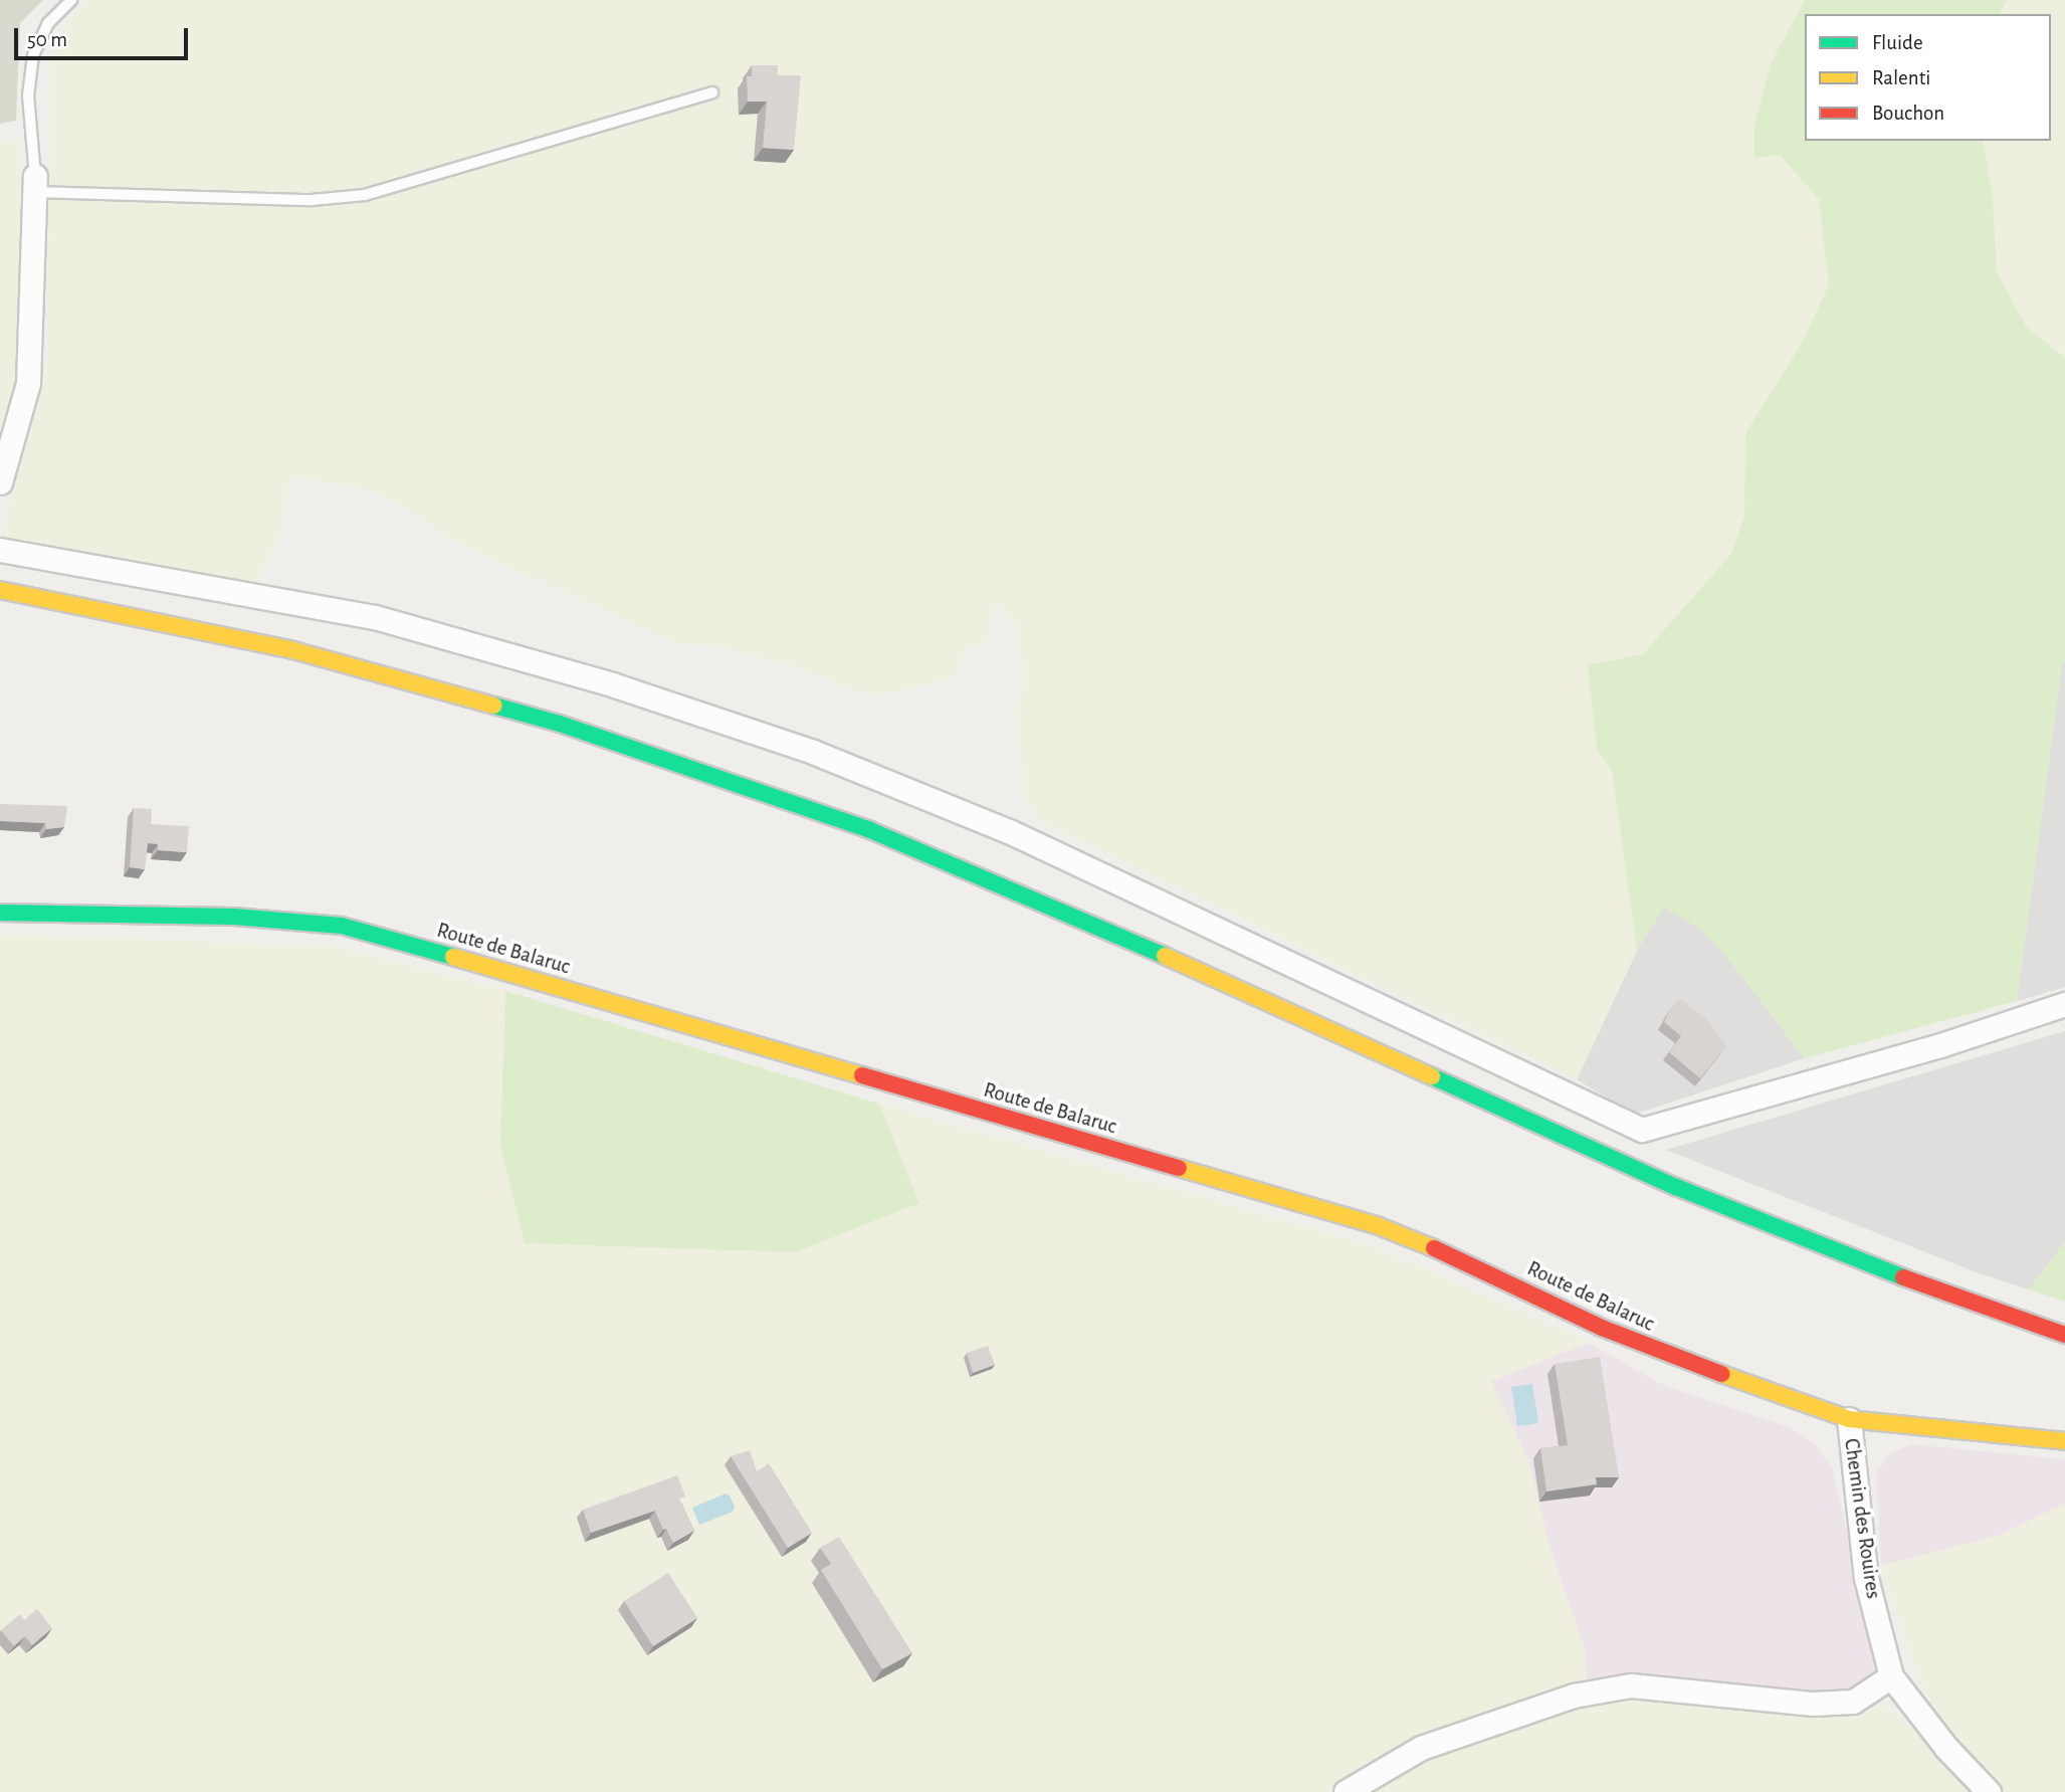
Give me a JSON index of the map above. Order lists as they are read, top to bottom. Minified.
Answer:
{"streets":{"main road":["Route de Balaruc"],"street":["Chemin des Rouires"]},"crossings":[["Route de Balaruc","Chemin des Rouires"]],"legend":["Fluide","Ralenti","Bouchon"],"scale_bar":"50 m"}
